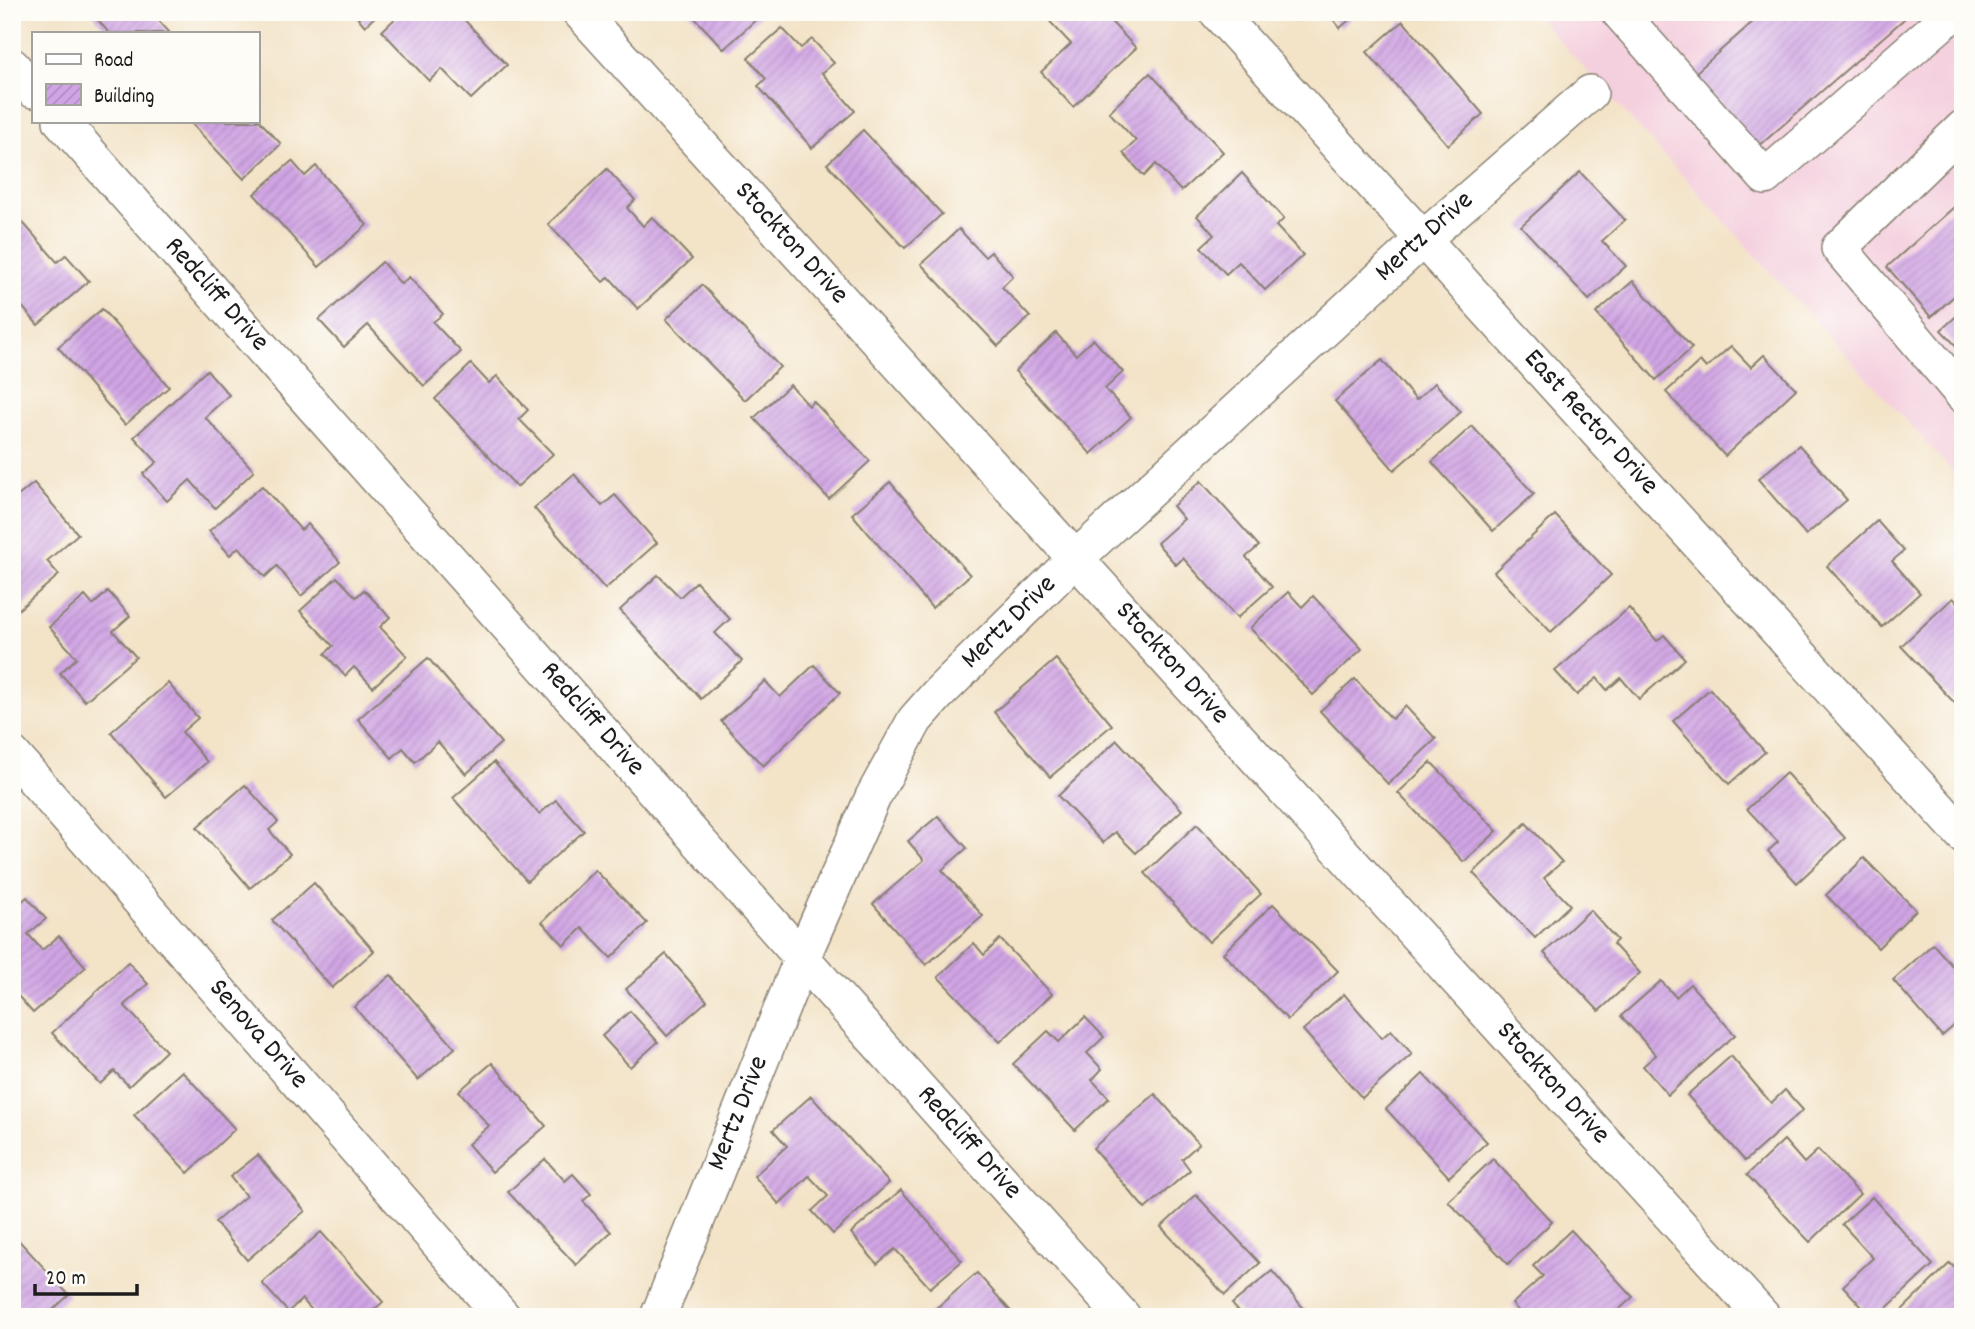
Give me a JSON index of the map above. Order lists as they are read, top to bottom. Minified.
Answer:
{"streets":{"street":["Mertz Drive","Stockton Drive","Redcliff Drive","East Rector Drive","Senova Drive"]},"crossings":[["Mertz Drive","Stockton Drive"],["Mertz Drive","Redcliff Drive"],["Mertz Drive","East Rector Drive"]],"legend":["Road","Building"],"scale_bar":"20 m"}
